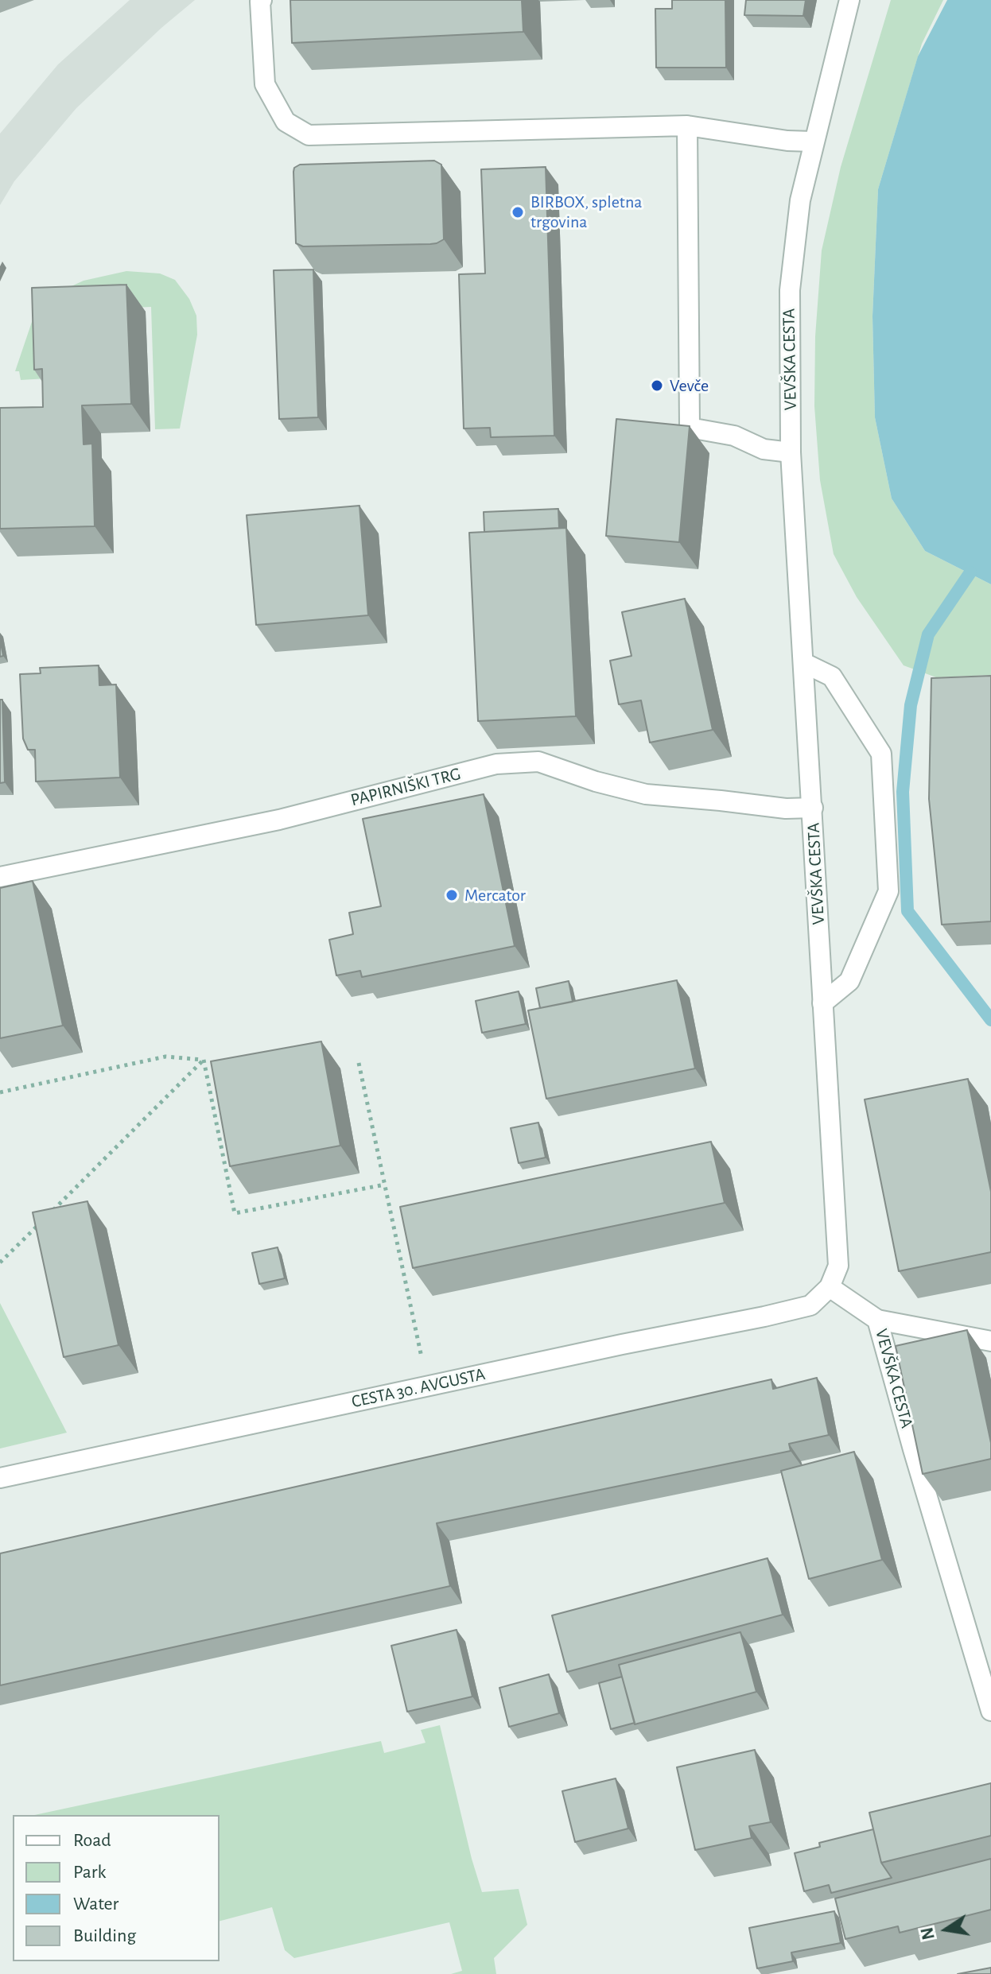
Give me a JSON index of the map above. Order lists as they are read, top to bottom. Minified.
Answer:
{"streets":{"street":["VEVŠKA CESTA","PAPIRNIŠKI TRG","CESTA 30. AVGUSTA"]},"crossings":[["VEVŠKA CESTA","PAPIRNIŠKI TRG"],["VEVŠKA CESTA","CESTA 30. AVGUSTA"]],"places":["BIRBOX, spletna trgovina","Vevče","Mercator"],"legend":["Road","Park","Water","Building"],"north":"left"}
